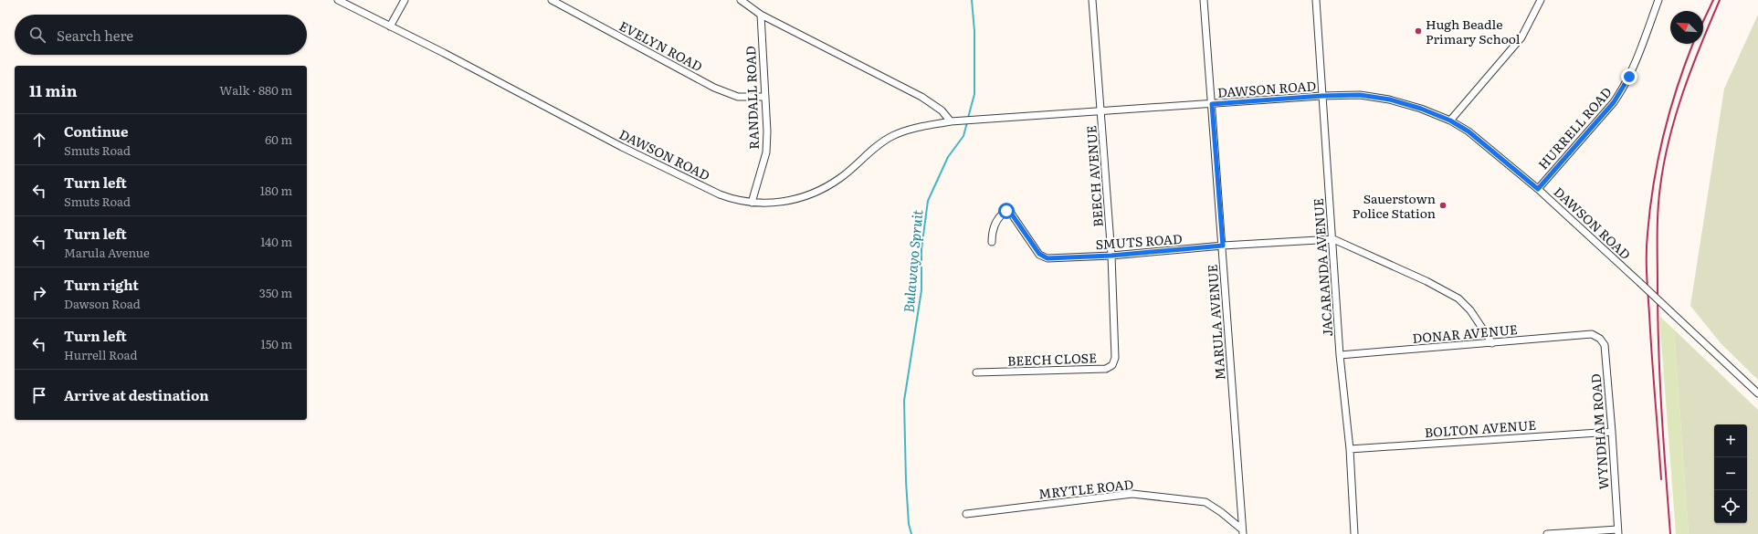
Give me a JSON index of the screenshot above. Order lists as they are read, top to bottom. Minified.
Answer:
{"streets":{"street":["EVELYN ROAD","DAWSON ROAD","RANDALL ROAD","HURRELL ROAD","BEECH AVENUE","SMUTS ROAD","JACARANDA AVENUE","MARULA AVENUE","DONAR AVENUE","BEECH CLOSE","BOLTON AVENUE","WYNDHAM ROAD","MRYTLE ROAD"]},"crossings":[["EVELYN ROAD","RANDALL ROAD"],["DAWSON ROAD","RANDALL ROAD"],["DAWSON ROAD","HURRELL ROAD"],["DAWSON ROAD","BEECH AVENUE"],["DAWSON ROAD","JACARANDA AVENUE"],["DAWSON ROAD","MARULA AVENUE"],["BEECH AVENUE","SMUTS ROAD"],["BEECH AVENUE","BEECH CLOSE"],["SMUTS ROAD","JACARANDA AVENUE"],["SMUTS ROAD","MARULA AVENUE"],["JACARANDA AVENUE","DONAR AVENUE"],["JACARANDA AVENUE","BOLTON AVENUE"],["MARULA AVENUE","MRYTLE ROAD"],["DONAR AVENUE","WYNDHAM ROAD"],["BOLTON AVENUE","WYNDHAM ROAD"]],"water":["Bulawayo Spruit"],"places":["Hugh Beadle Primary School","Sauerstown Police Station"],"north":"top left","page":{"search":"Search here","heading":["11 min","Walk · 880 m"],"list":[["Continue","Smuts Road","60 m"],["Turn left","Smuts Road","180 m"],["Turn left","Marula Avenue","140 m"],["Turn right","Dawson Road","350 m"],["Turn left","Hurrell Road","150 m"],"Arrive at destination"],"map_buttons":["+","−"]}}
